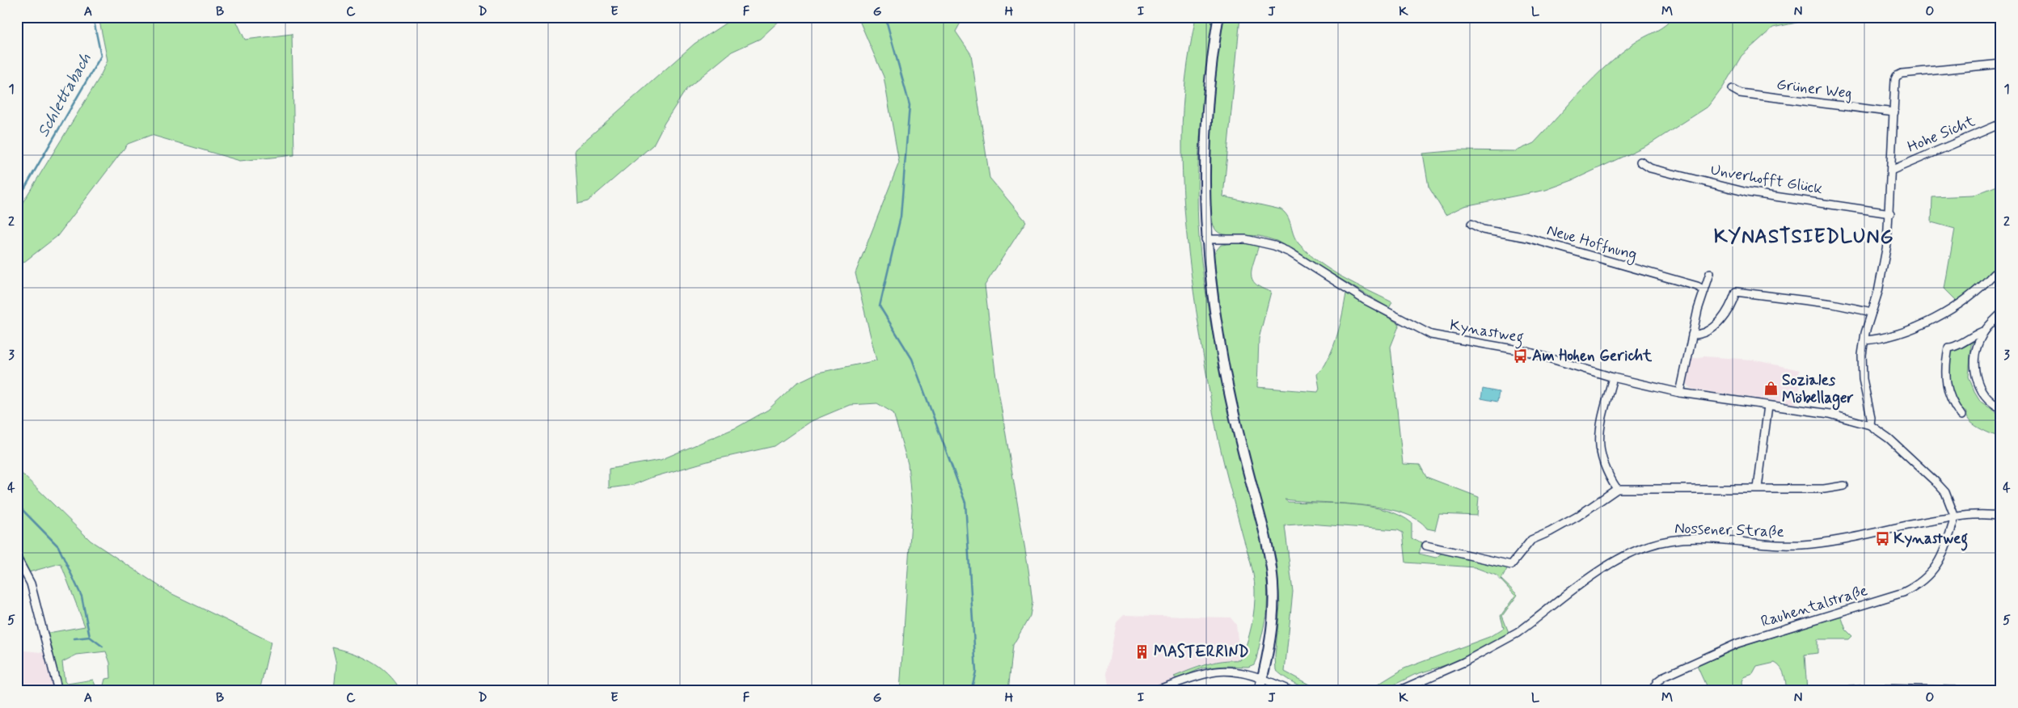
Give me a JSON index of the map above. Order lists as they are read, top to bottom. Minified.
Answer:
{"streets":{"street":["Grüner Weg","Hohe Sicht","Unverhofft Glück","Neue Hoffnung","Kynastweg","Nossener Straße","Rauhentalstraße"]},"crossings":[["Kynastweg","Nossener Straße"],["Kynastweg","Rauhentalstraße"],["Nossener Straße","Rauhentalstraße"]],"districts":["KYNASTSIEDLUNG"],"water":["Schlettabach"],"places":{"bus stop":["Am Hohen Gericht","Kynastweg"],"shop":["Soziales Möbellager"],"building":["MASTERRIND"]},"grid":{"columns":["A","B","C","D","E","F","G","H","I","J","K","L","M","N","O"],"rows":["1","2","3","4","5"]}}
